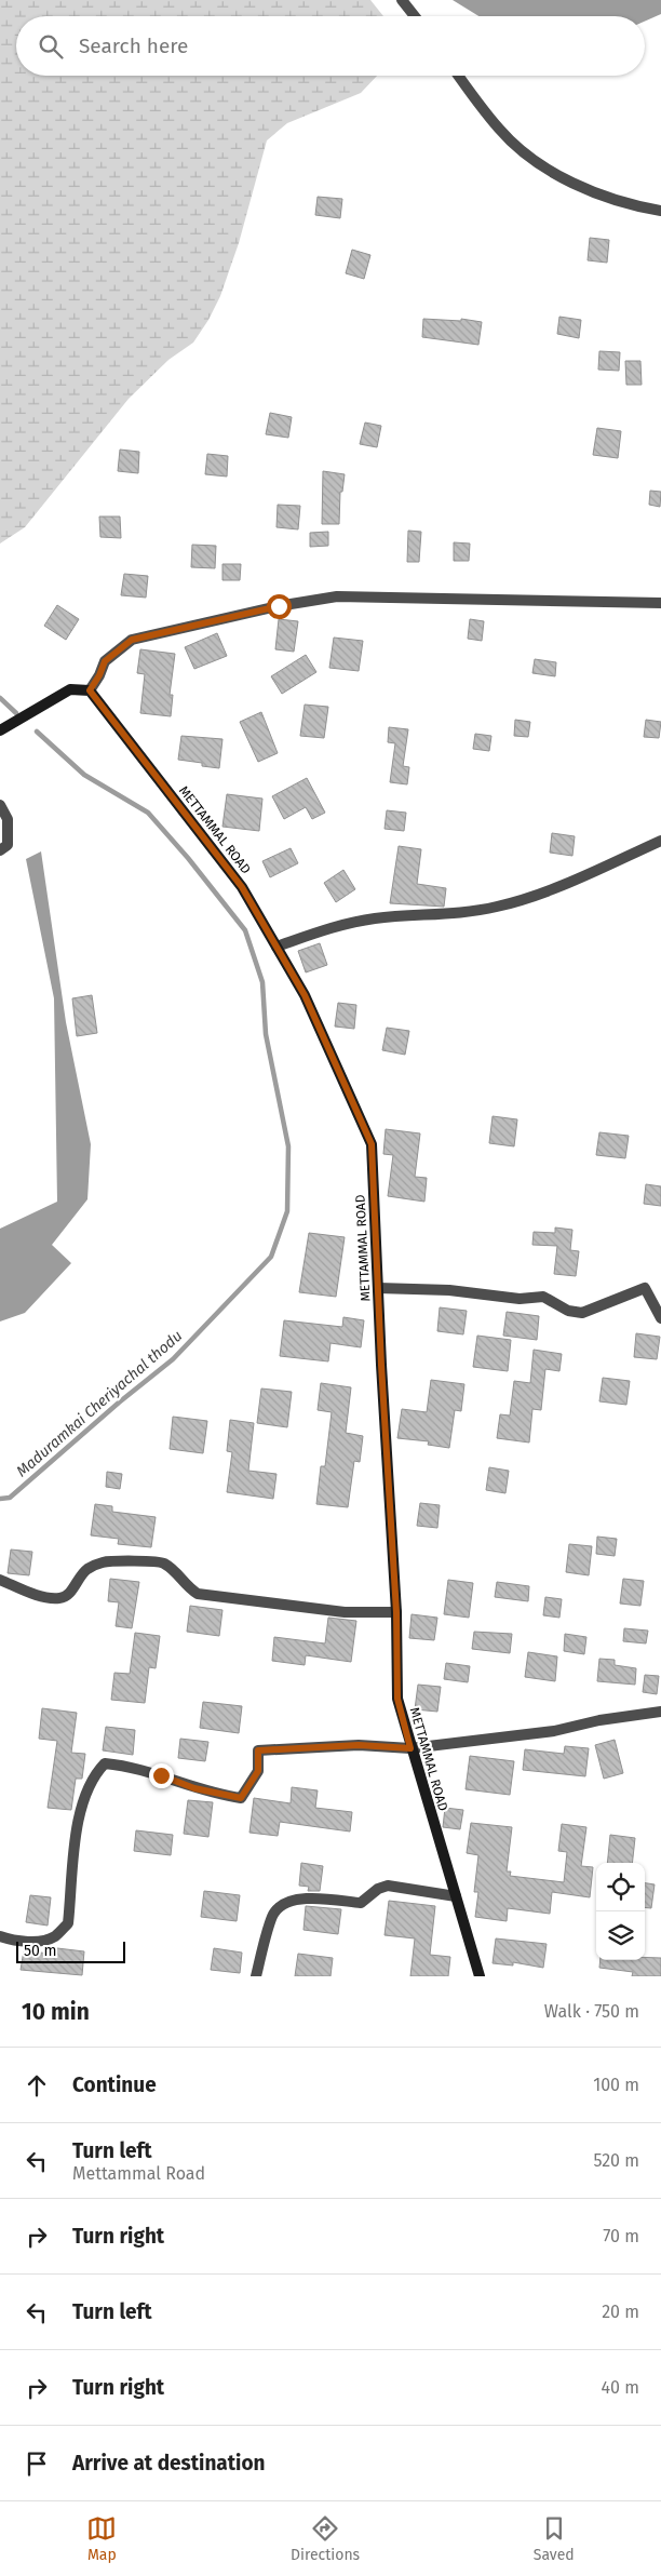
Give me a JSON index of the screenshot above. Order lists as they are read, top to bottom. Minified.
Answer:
{"streets":{"main road":["METTAMMAL ROAD"]},"water":["Maduramkai Cheriyachal thodu"],"scale_bar":"50 m","page":{"search":"Search here","scale":"50 m","heading":["10 min","Walk · 750 m"],"list":[["Continue","100 m"],["Turn left","Mettammal Road","520 m"],["Turn right","70 m"],["Turn left","20 m"],["Turn right","40 m"],"Arrive at destination"],"nav":["Map","Directions","Saved"]}}
